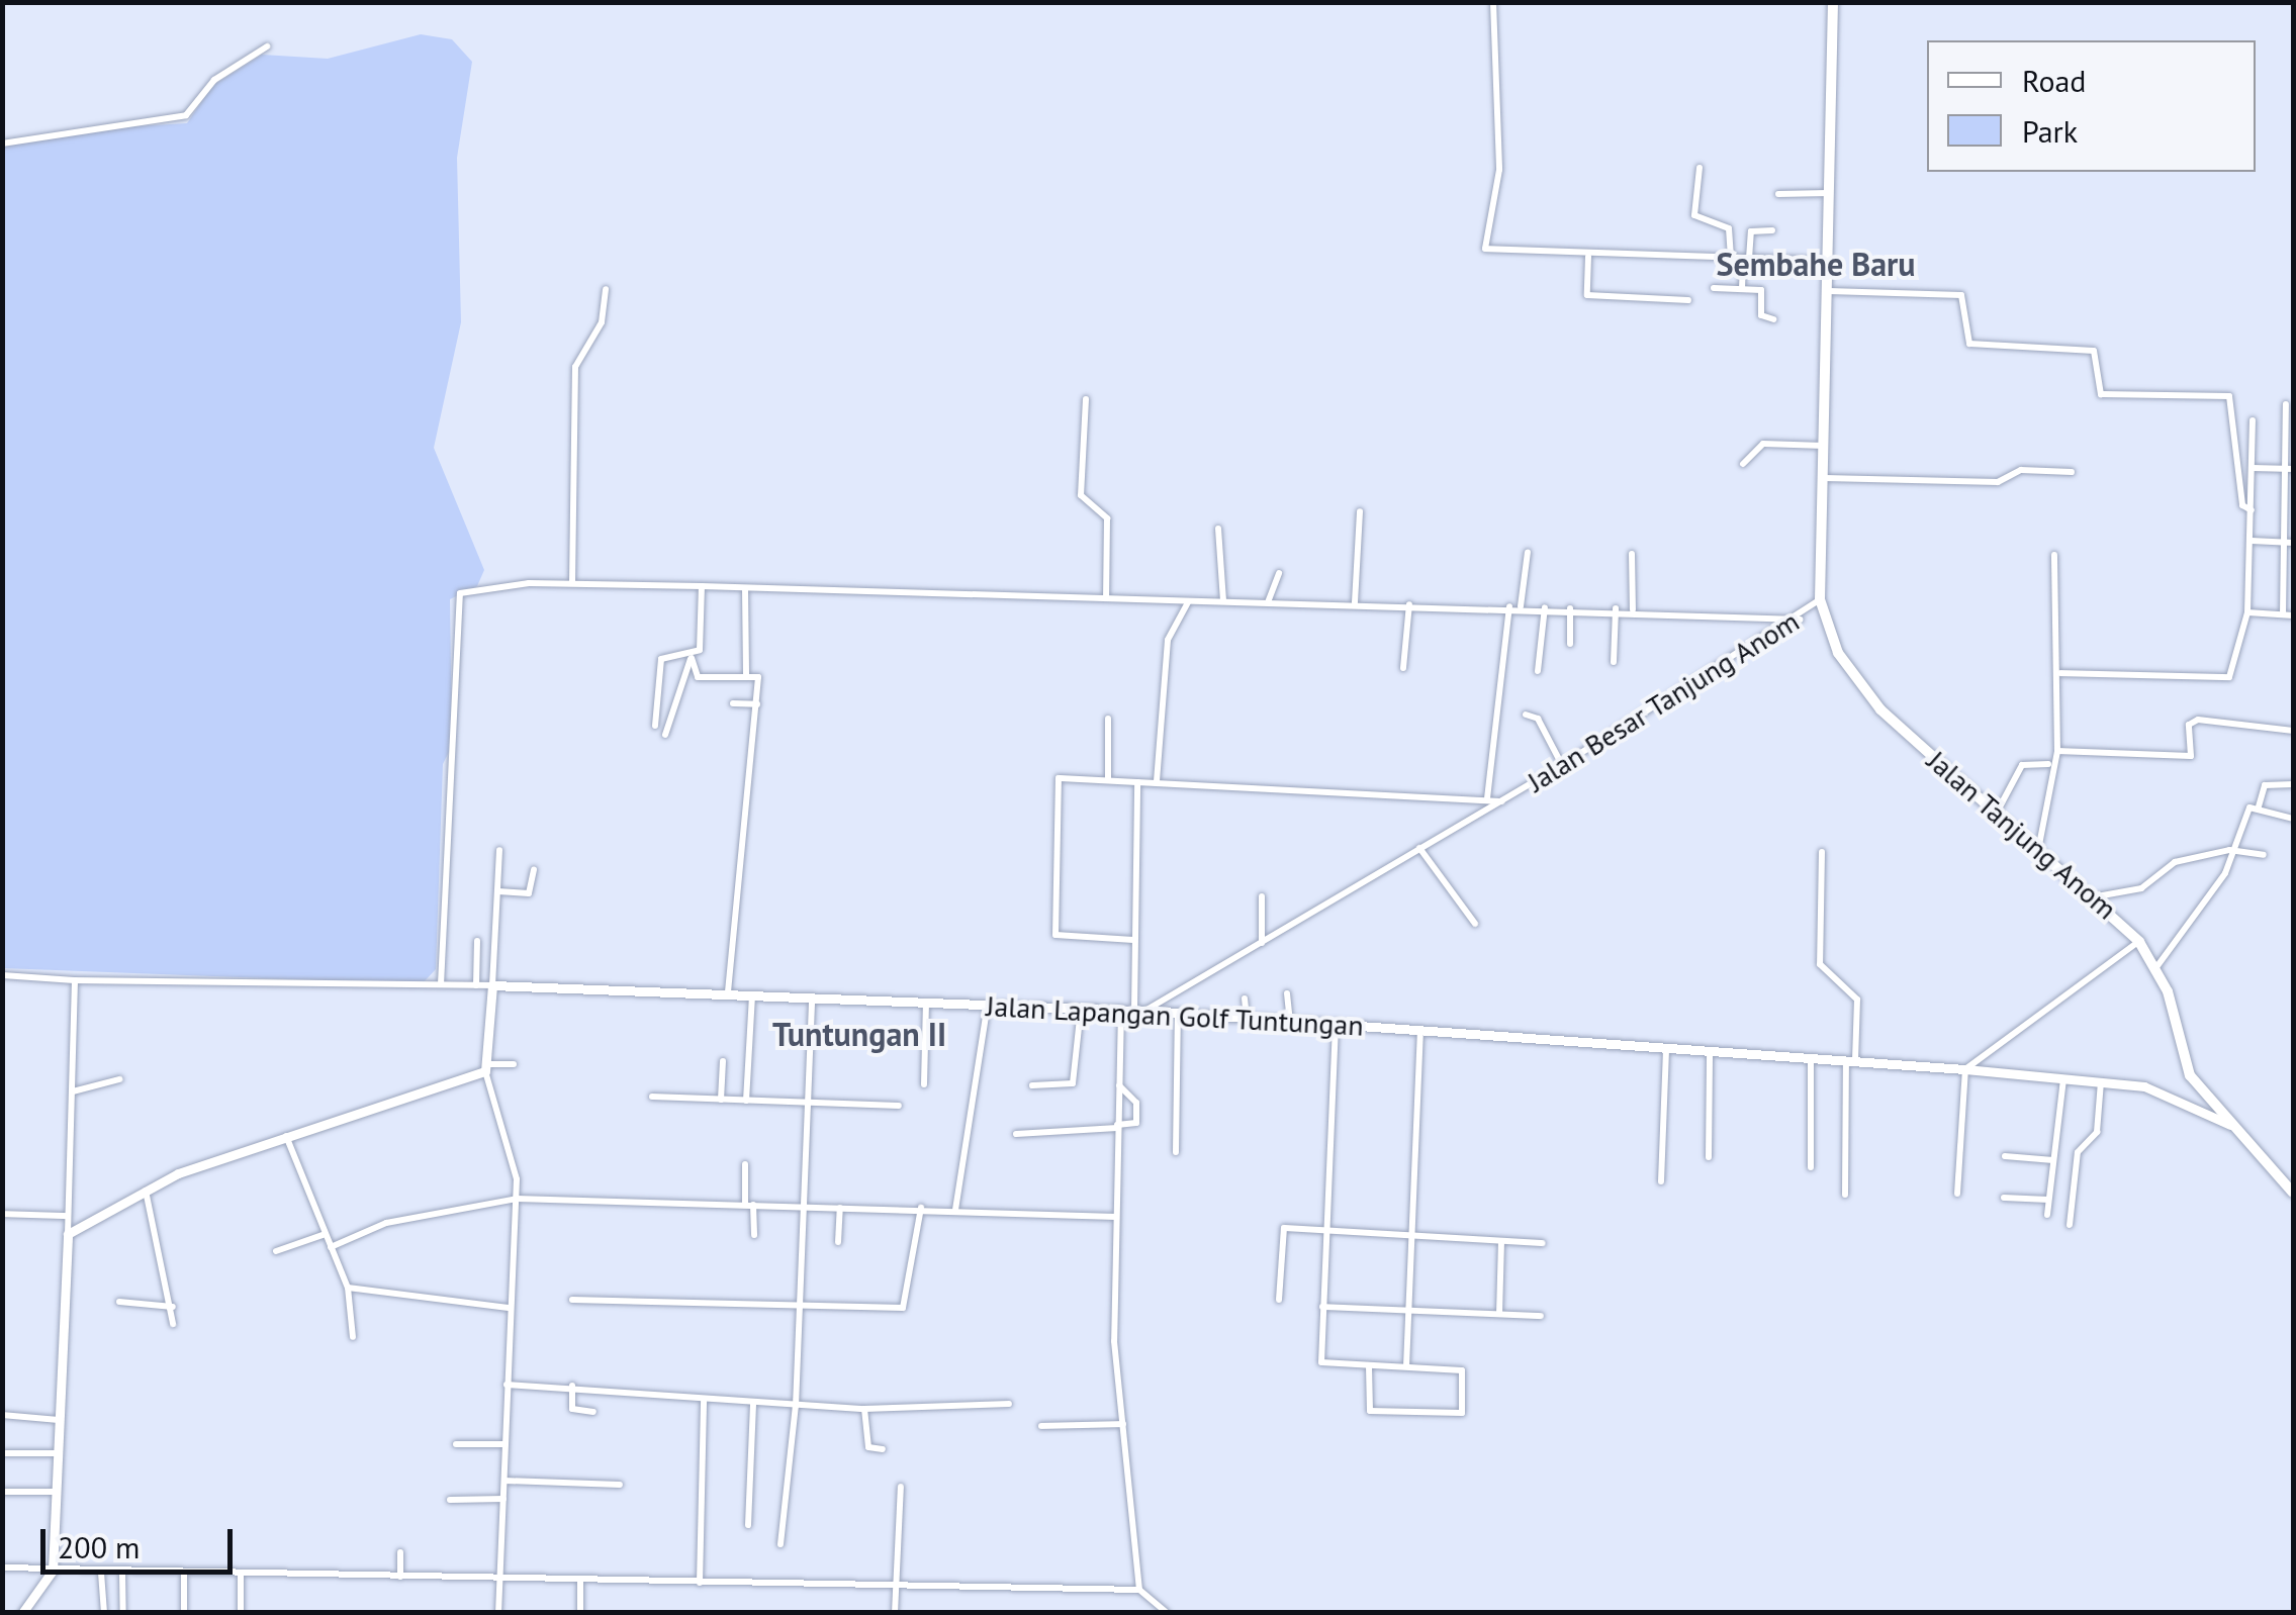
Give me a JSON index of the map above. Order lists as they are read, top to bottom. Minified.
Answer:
{"streets":{"main road":["Jalan Besar Tanjung Anom","Jalan Tanjung Anom","Jalan Lapangan Golf Tuntungan"]},"crossings":[["Jalan Besar Tanjung Anom","Jalan Tanjung Anom"],["Jalan Besar Tanjung Anom","Jalan Lapangan Golf Tuntungan"],["Jalan Tanjung Anom","Jalan Lapangan Golf Tuntungan"]],"districts":["Sembahe Baru","Tuntungan II"],"legend":["Road","Park"],"scale_bar":"200 m"}
